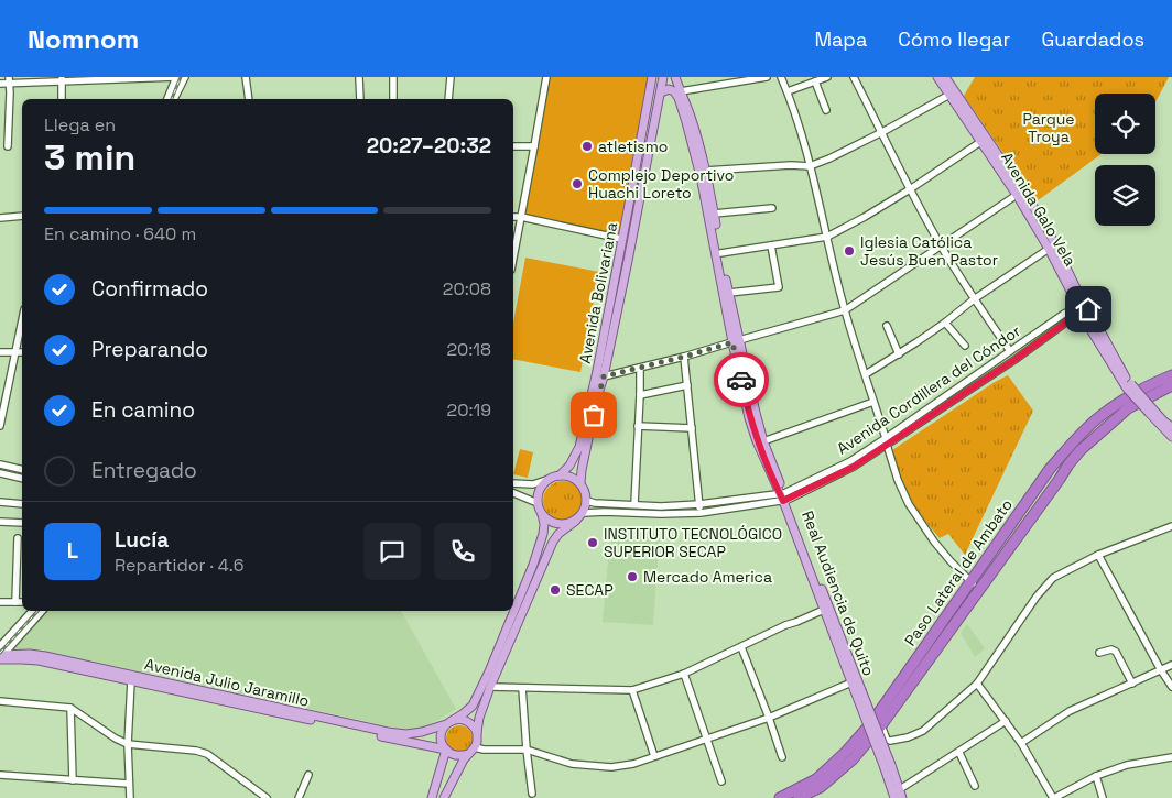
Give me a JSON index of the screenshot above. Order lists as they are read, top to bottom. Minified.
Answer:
{"streets":{"highway":["Paso Lateral de Ambato"],"main road":["Avenida Galo Vela","Avenida Bolivariana","Real Audiencia de Quito","Avenida Julio Jaramillo"],"street":["Avenida Cordillera del Cóndor"]},"crossings":[["Avenida Galo Vela","Avenida Cordillera del Cóndor"],["Avenida Bolivariana","Avenida Cordillera del Cóndor"],["Avenida Cordillera del Cóndor","Real Audiencia de Quito"]],"parks":["Parque Troya"],"places":["atletismo","Complejo Deportivo Huachi Loreto","Iglesia Católica Jesús Buen Pastor","INSTITUTO TECNOLÓGICO SUPERIOR SECAP","Mercado America","SECAP"],"page":{"header":"Nomnom","nav":["Mapa","Cómo llegar","Guardados"],"heading":["3 min","Llega en","20:27–20:32"],"panel":["Lucía","Repartidor · 4.6"],"bar":"En camino · 640 m","list":[["Confirmado","20:08"],["Preparando","20:18"],["En camino","20:19"],"Entregado"],"round":"L"}}
